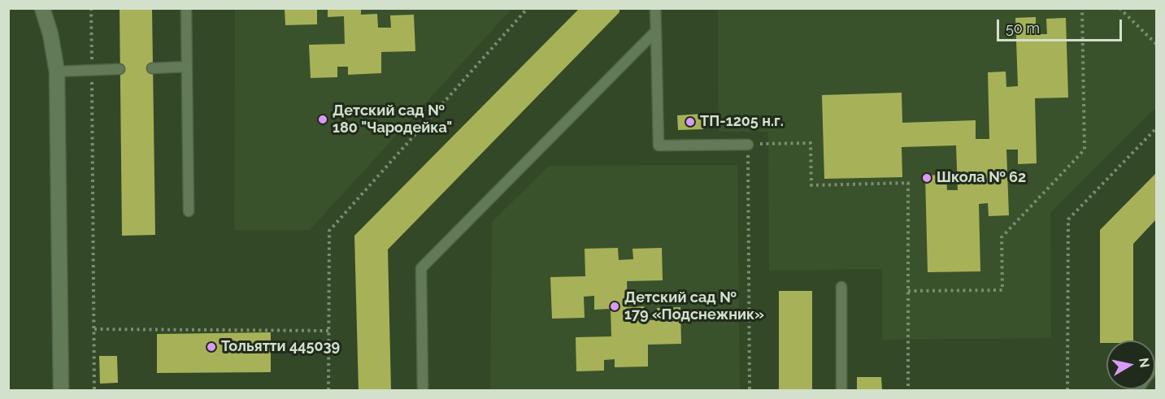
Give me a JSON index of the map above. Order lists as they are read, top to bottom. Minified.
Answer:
{"places":["Детский сад № 180 \"Чародейка\"","ТП-1205 н.г.","Школа № 62","Детский сад № 179 «Подснежник»","Тольятти 445039"],"scale_bar":"50 m","north":"right"}
